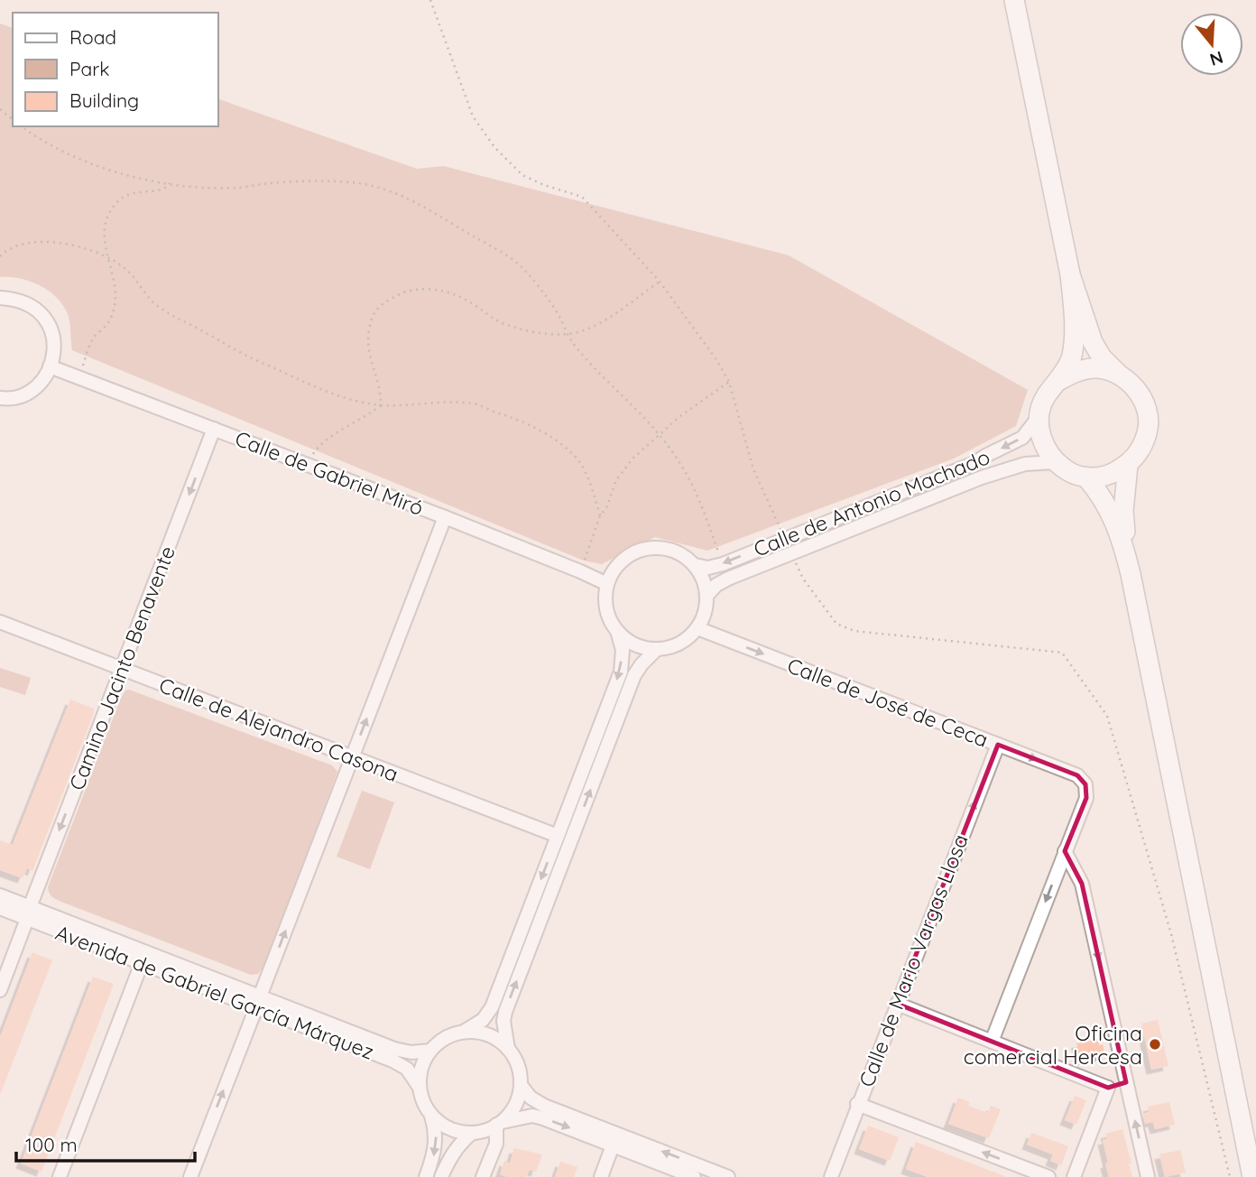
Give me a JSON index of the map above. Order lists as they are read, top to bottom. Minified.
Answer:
{"streets":{"street":["Calle de Gabriel Miró","Calle de Antonio Machado","Camino Jacinto Benavente","Calle de José de Ceca","Calle de Alejandro Casona","Calle de Mario Vargas Llosa","Avenida de Gabriel García Márquez"]},"crossings":[["Calle de Gabriel Miró","Calle de Antonio Machado"],["Calle de Gabriel Miró","Camino Jacinto Benavente"],["Calle de Gabriel Miró","Calle de José de Ceca"],["Calle de Antonio Machado","Calle de José de Ceca"],["Camino Jacinto Benavente","Calle de Alejandro Casona"],["Camino Jacinto Benavente","Avenida de Gabriel García Márquez"],["Calle de José de Ceca","Calle de Mario Vargas Llosa"]],"one_way":["Camino Jacinto Benavente","Calle de José de Ceca"],"places":["Oficina comercial Hercesa"],"legend":["Road","Park","Building"],"scale_bar":"100 m","north":"bottom"}
